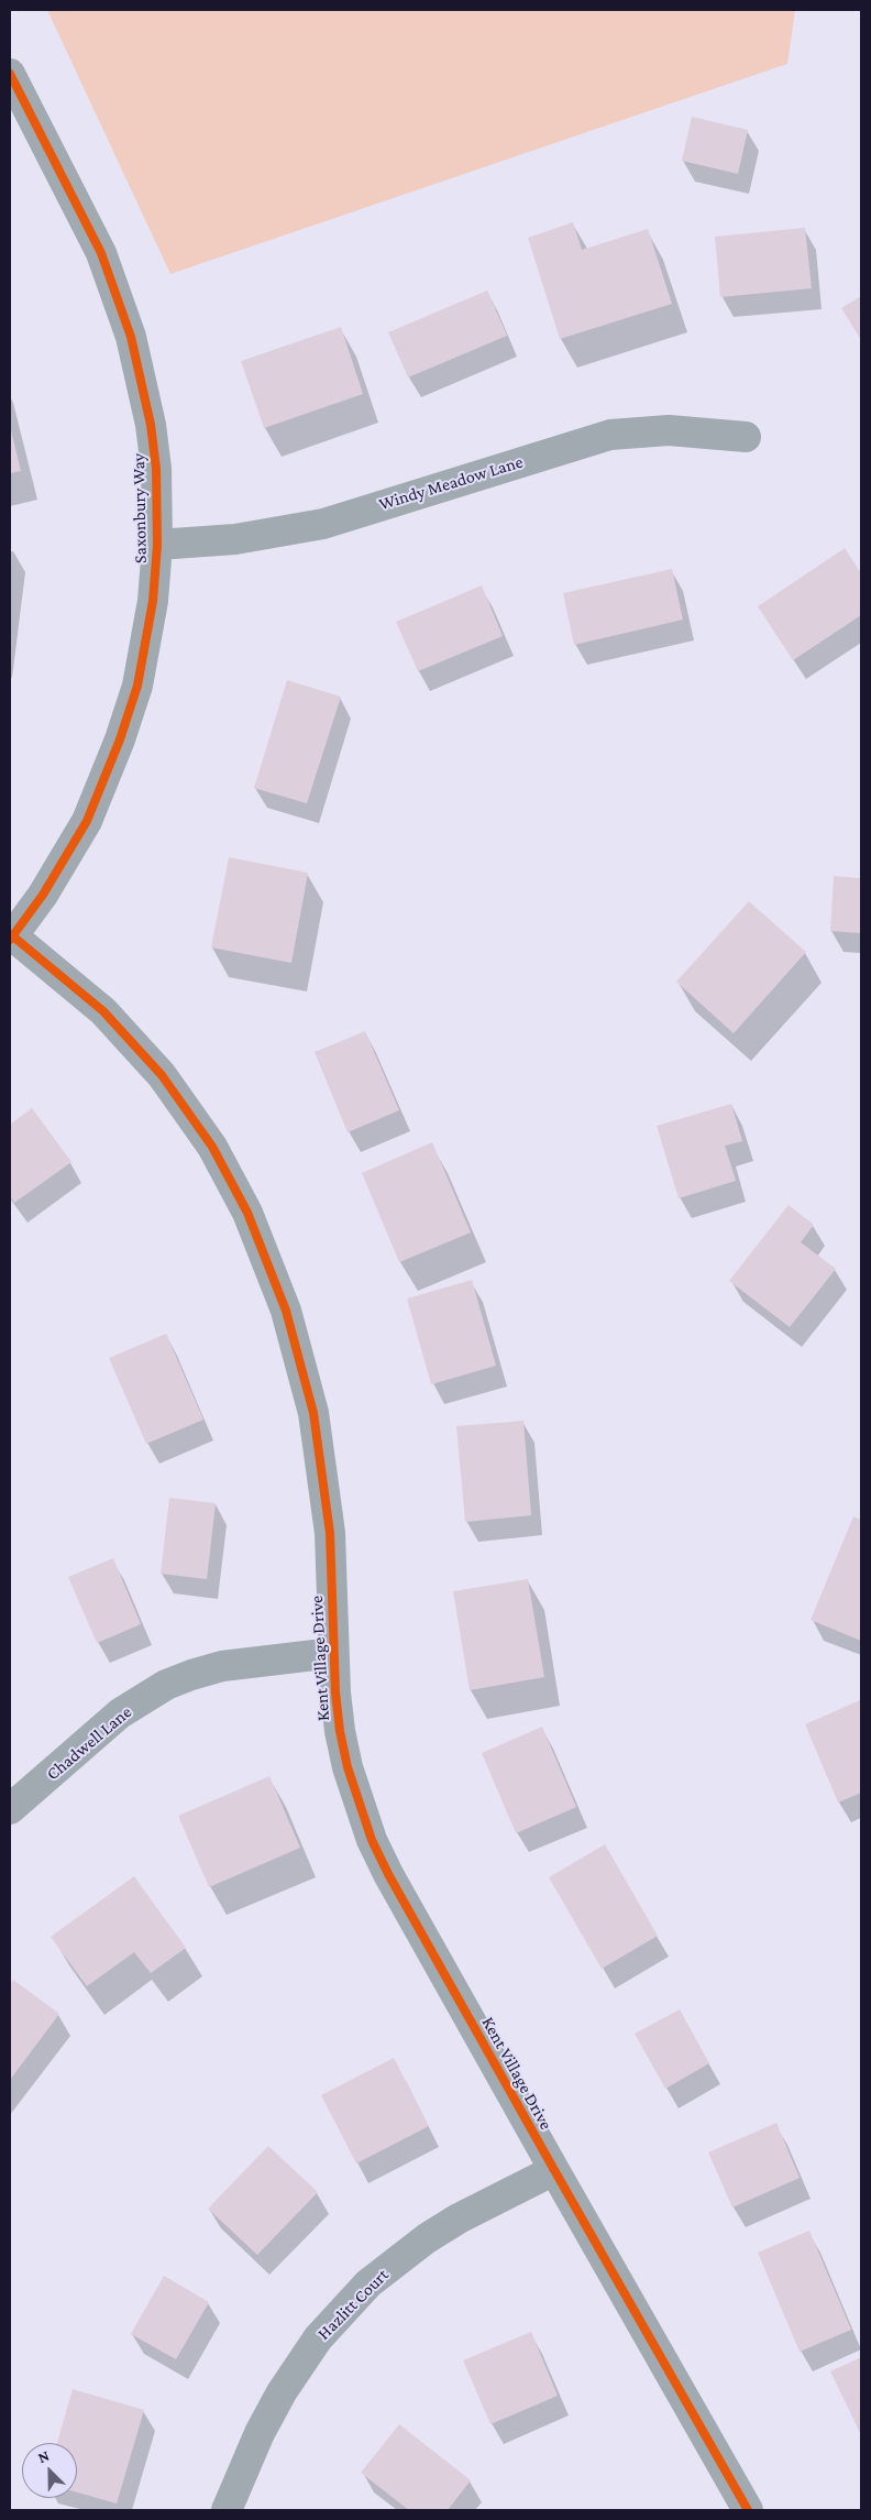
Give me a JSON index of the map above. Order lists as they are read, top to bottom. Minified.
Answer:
{"streets":{"street":["Windy Meadow Lane","Saxonbury Way","Kent Village Drive","Chadwell Lane","Hazlitt Court"]},"crossings":[["Windy Meadow Lane","Saxonbury Way"],["Saxonbury Way","Kent Village Drive"],["Kent Village Drive","Chadwell Lane"],["Kent Village Drive","Hazlitt Court"]],"north":"top left"}
